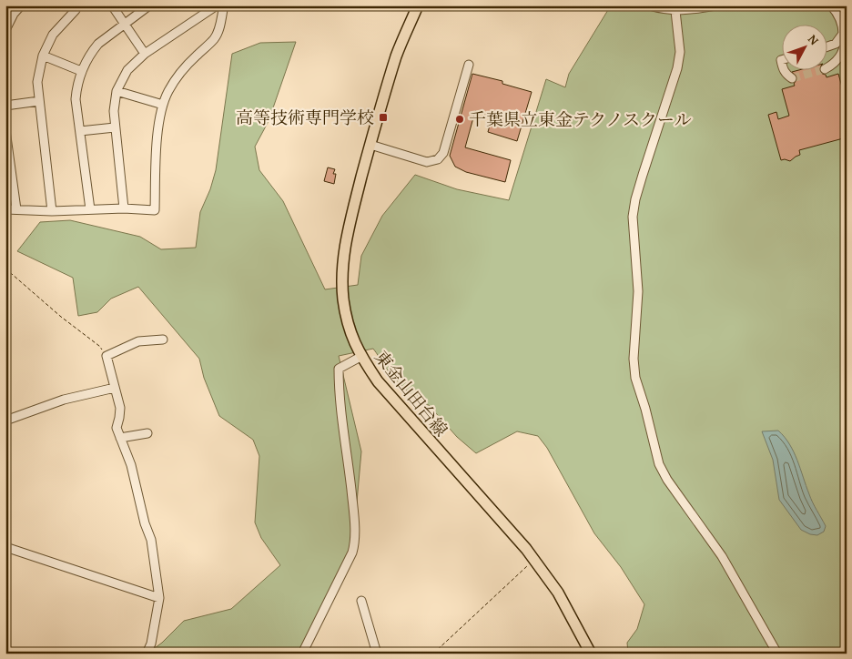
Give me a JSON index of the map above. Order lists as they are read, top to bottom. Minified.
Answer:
{"streets":{"main road":["東金山田台線"]},"places":{"transit":["高等技術専門学校"],"other":["千葉県立東金テクノスクール"]},"north":"top right"}
